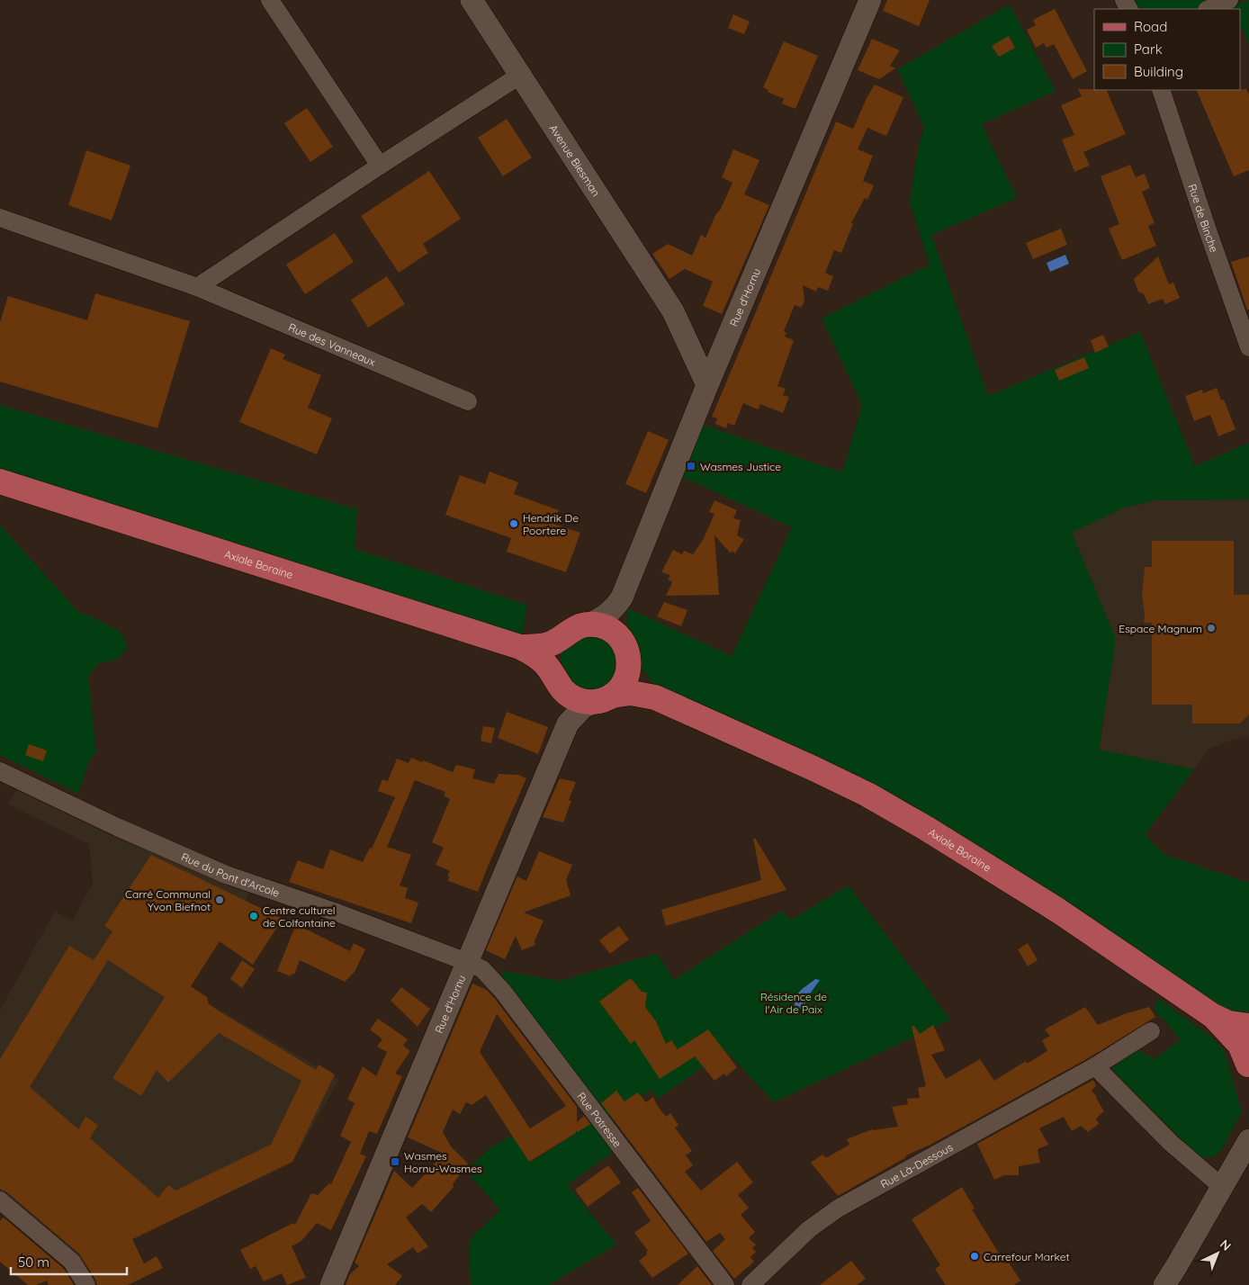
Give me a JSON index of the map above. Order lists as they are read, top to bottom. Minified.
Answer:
{"streets":{"main road":["Axiale Boraine"],"street":["Avenue Biesman","Rue de Binche","Rue d'Hornu","Rue des Vanneaux","Rue du Pont d'Arcole","Rue Potresse","Rue Là-Dessous"]},"crossings":[["Avenue Biesman","Rue d'Hornu"],["Rue d'Hornu","Rue du Pont d'Arcole"],["Rue d'Hornu","Rue Potresse"],["Rue du Pont d'Arcole","Rue Potresse"]],"parks":["Résidence de l'Air de Paix"],"places":{"transit":["Wasmes Justice","Wasmes Hornu-Wasmes"],"other":["Hendrik De Poortere","Espace Magnum","Carré Communal Yvon Biefnot","Centre culturel de Colfontaine","Carrefour Market"]},"legend":["Road","Park","Building"],"scale_bar":"50 m","north":"top right"}
